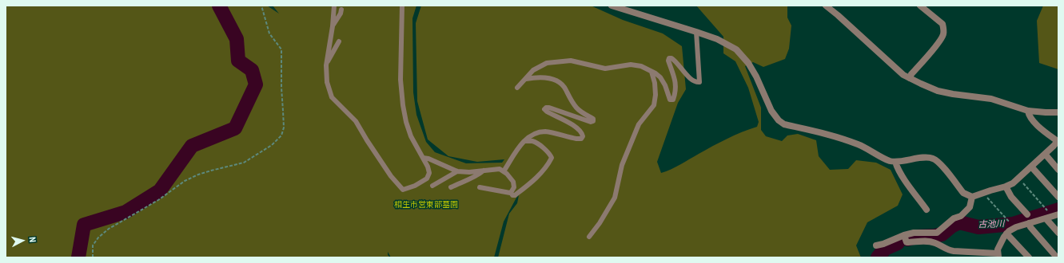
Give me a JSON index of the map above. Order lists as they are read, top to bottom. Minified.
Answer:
{"water":["古池川"],"parks":["相生市営東部墓園"],"north":"right"}
